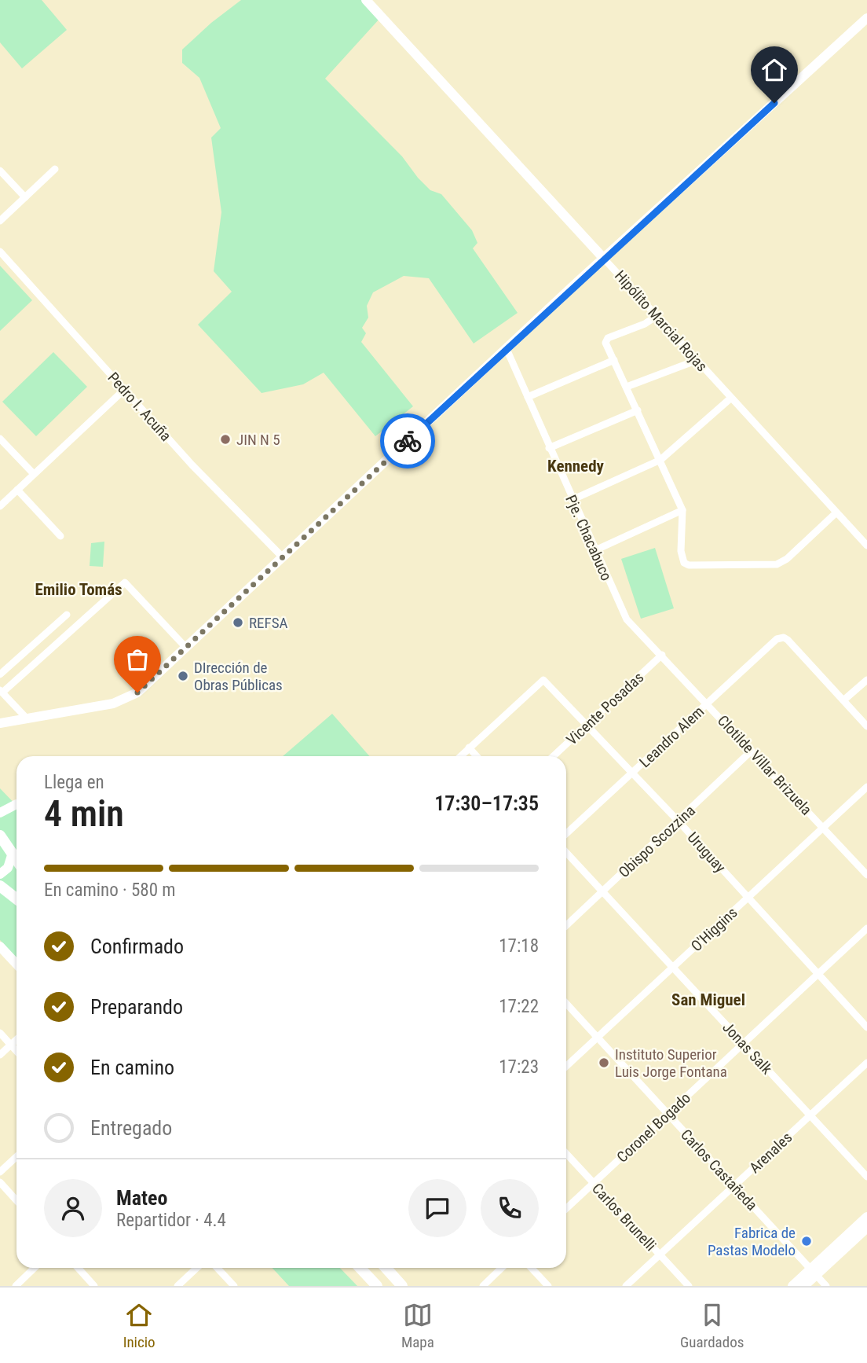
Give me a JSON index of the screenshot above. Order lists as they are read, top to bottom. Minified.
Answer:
{"streets":{"main road":["Hipólito Marcial Rojas"],"street":["Pedro I. Acuña","Pje. Chacabuco","Vicente Posadas","Leandro Alem","Clotilde Villar Brizuela","Obispo Scozzina","Uruguay","O'Higgins","Jonas Salk","Coronel Bogado","Arenales","Carlos Castañeda","Carlos Brunelli"]},"crossings":[["Pje. Chacabuco","Vicente Posadas"],["Pje. Chacabuco","Clotilde Villar Brizuela"],["Vicente Posadas","Clotilde Villar Brizuela"],["Vicente Posadas","Uruguay"],["Leandro Alem","Clotilde Villar Brizuela"],["Leandro Alem","Uruguay"],["Clotilde Villar Brizuela","Obispo Scozzina"],["Clotilde Villar Brizuela","O'Higgins"],["Obispo Scozzina","Uruguay"],["Obispo Scozzina","Jonas Salk"],["Uruguay","O'Higgins"],["Uruguay","Coronel Bogado"],["O'Higgins","Jonas Salk"],["O'Higgins","Carlos Castañeda"],["Jonas Salk","Coronel Bogado"],["Jonas Salk","Arenales"],["Coronel Bogado","Carlos Castañeda"],["Coronel Bogado","Carlos Brunelli"],["Arenales","Carlos Castañeda"],["Arenales","Carlos Brunelli"]],"districts":["Kennedy","Emilio Tomás","San Miguel"],"places":["JIN N 5","REFSA","DIrección de Obras Públicas","Instituto Superior Luis Jorge Fontana","Fabrica de Pastas Modelo"],"page":{"heading":["4 min","Llega en","17:30–17:35"],"panel":["Mateo","Repartidor · 4.4"],"bar":"En camino · 580 m","list":[["Confirmado","17:18"],["Preparando","17:22"],["En camino","17:23"],"Entregado"],"tabs":["Inicio","Mapa","Guardados"]}}
